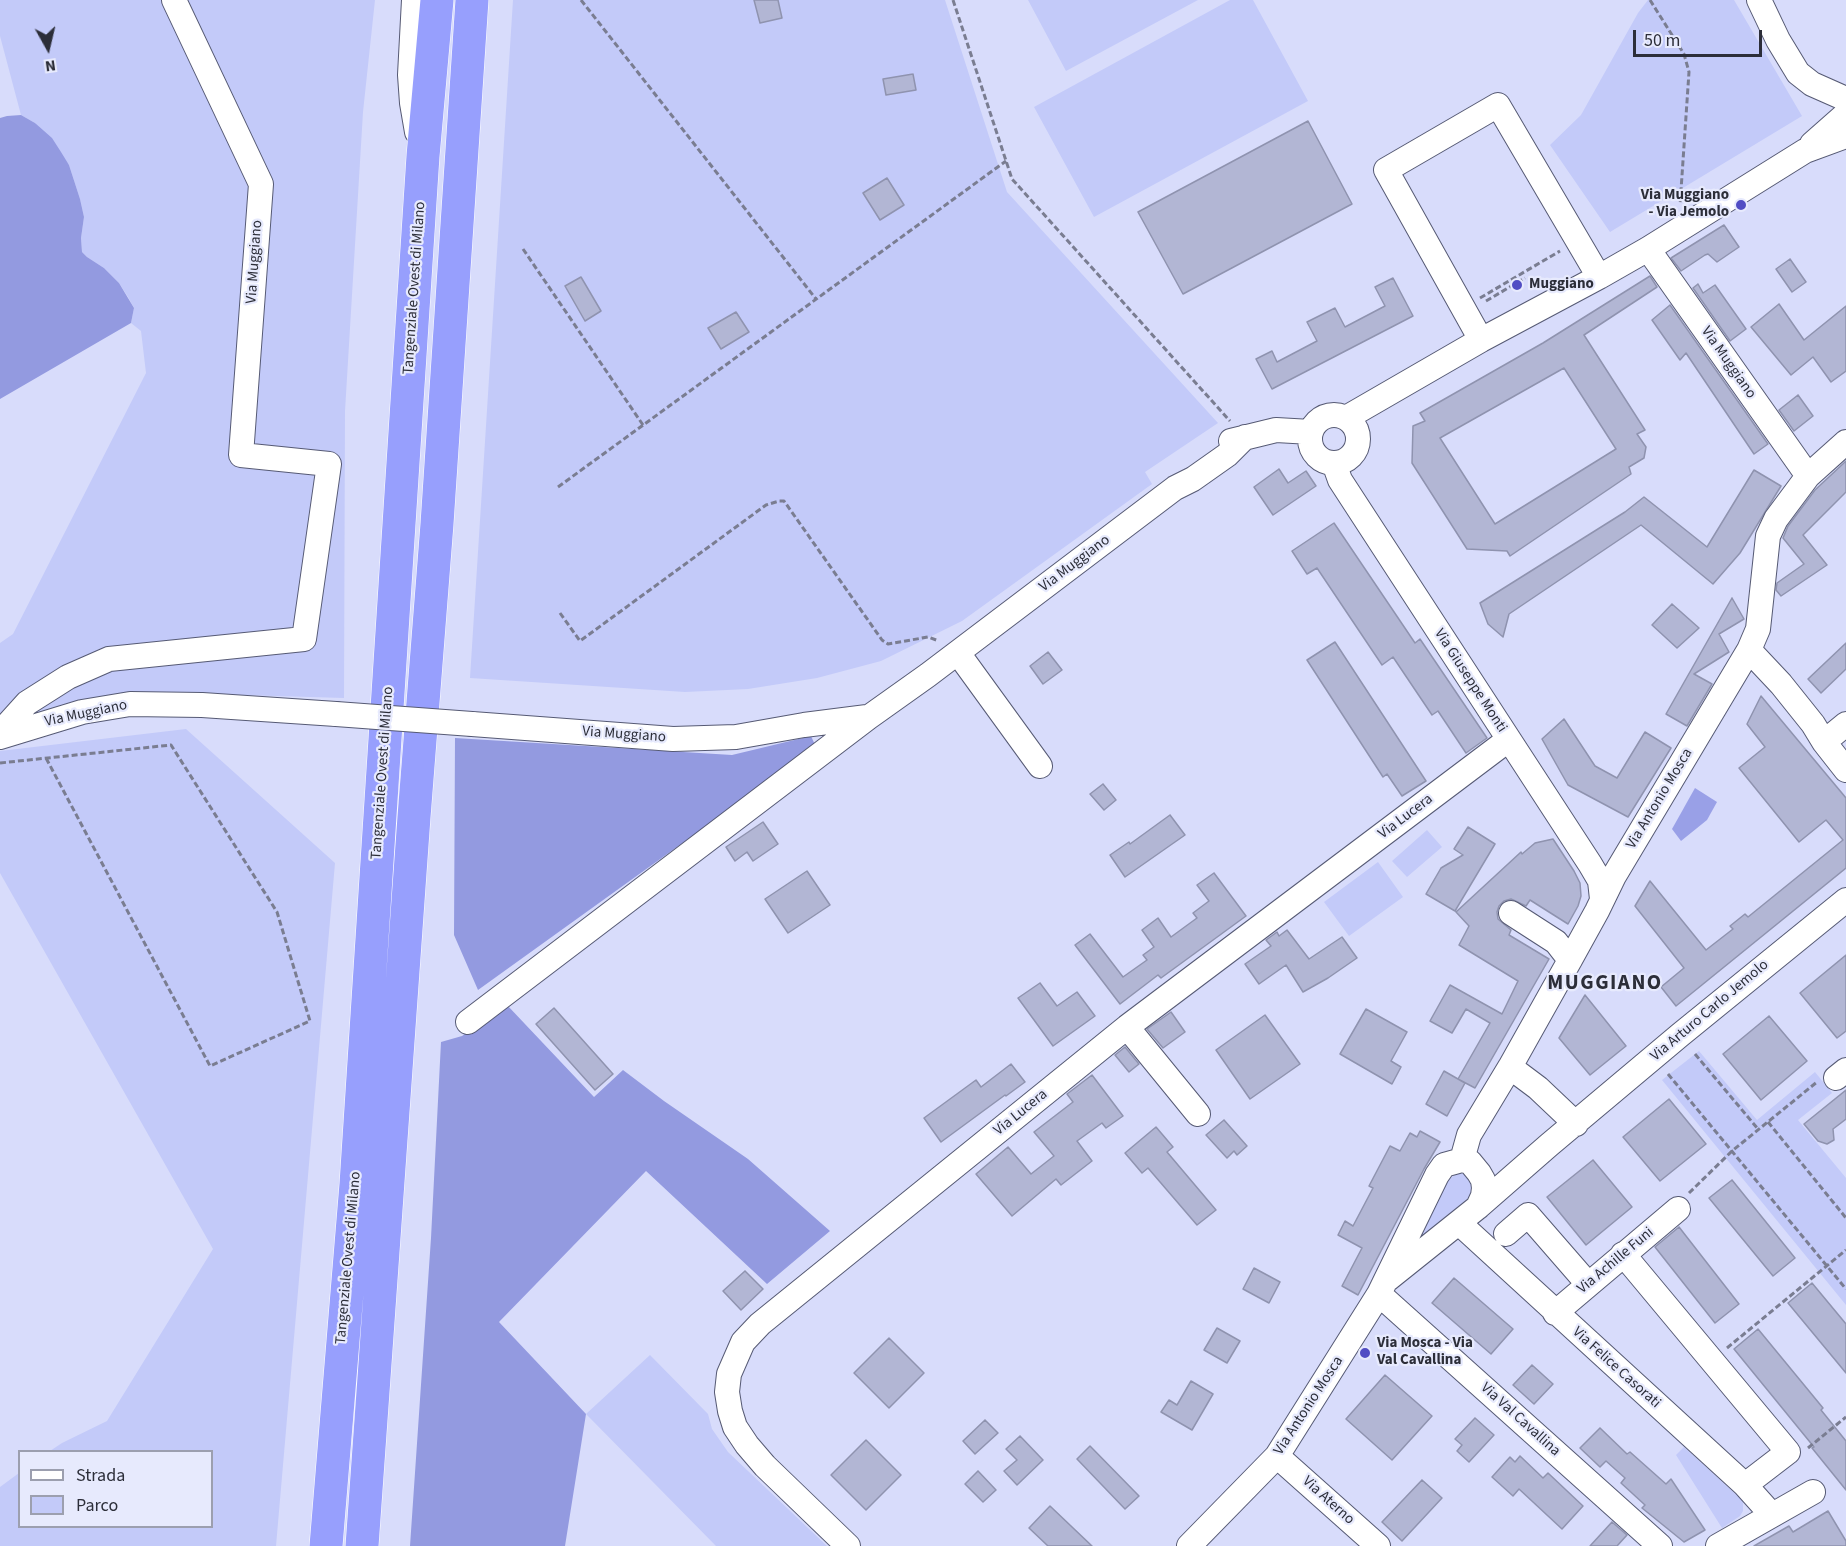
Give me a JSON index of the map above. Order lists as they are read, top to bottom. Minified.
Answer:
{"streets":{"highway":["Tangenziale Ovest di Milano"],"street":["Via Muggiano","Via Giuseppe Monti","Via Antonio Mosca","Via Lucera","Via Arturo Carlo Jemolo","Via Achille Funi","Via Felice Casorati","Via Val Cavallina","Via Aterno"]},"crossings":[["Via Muggiano","Via Giuseppe Monti"],["Via Muggiano","Via Antonio Mosca"],["Via Giuseppe Monti","Via Antonio Mosca"],["Via Giuseppe Monti","Via Lucera"],["Via Antonio Mosca","Via Arturo Carlo Jemolo"],["Via Antonio Mosca","Via Val Cavallina"],["Via Antonio Mosca","Via Aterno"],["Via Arturo Carlo Jemolo","Via Felice Casorati"],["Via Arturo Carlo Jemolo","Via Val Cavallina"],["Via Achille Funi","Via Felice Casorati"]],"districts":["MUGGIANO"],"places":["Via Muggiano - Via Jemolo","Muggiano","Via Mosca - Via Val Cavallina"],"legend":["Strada","Parco"],"scale_bar":"50 m","north":"bottom"}
